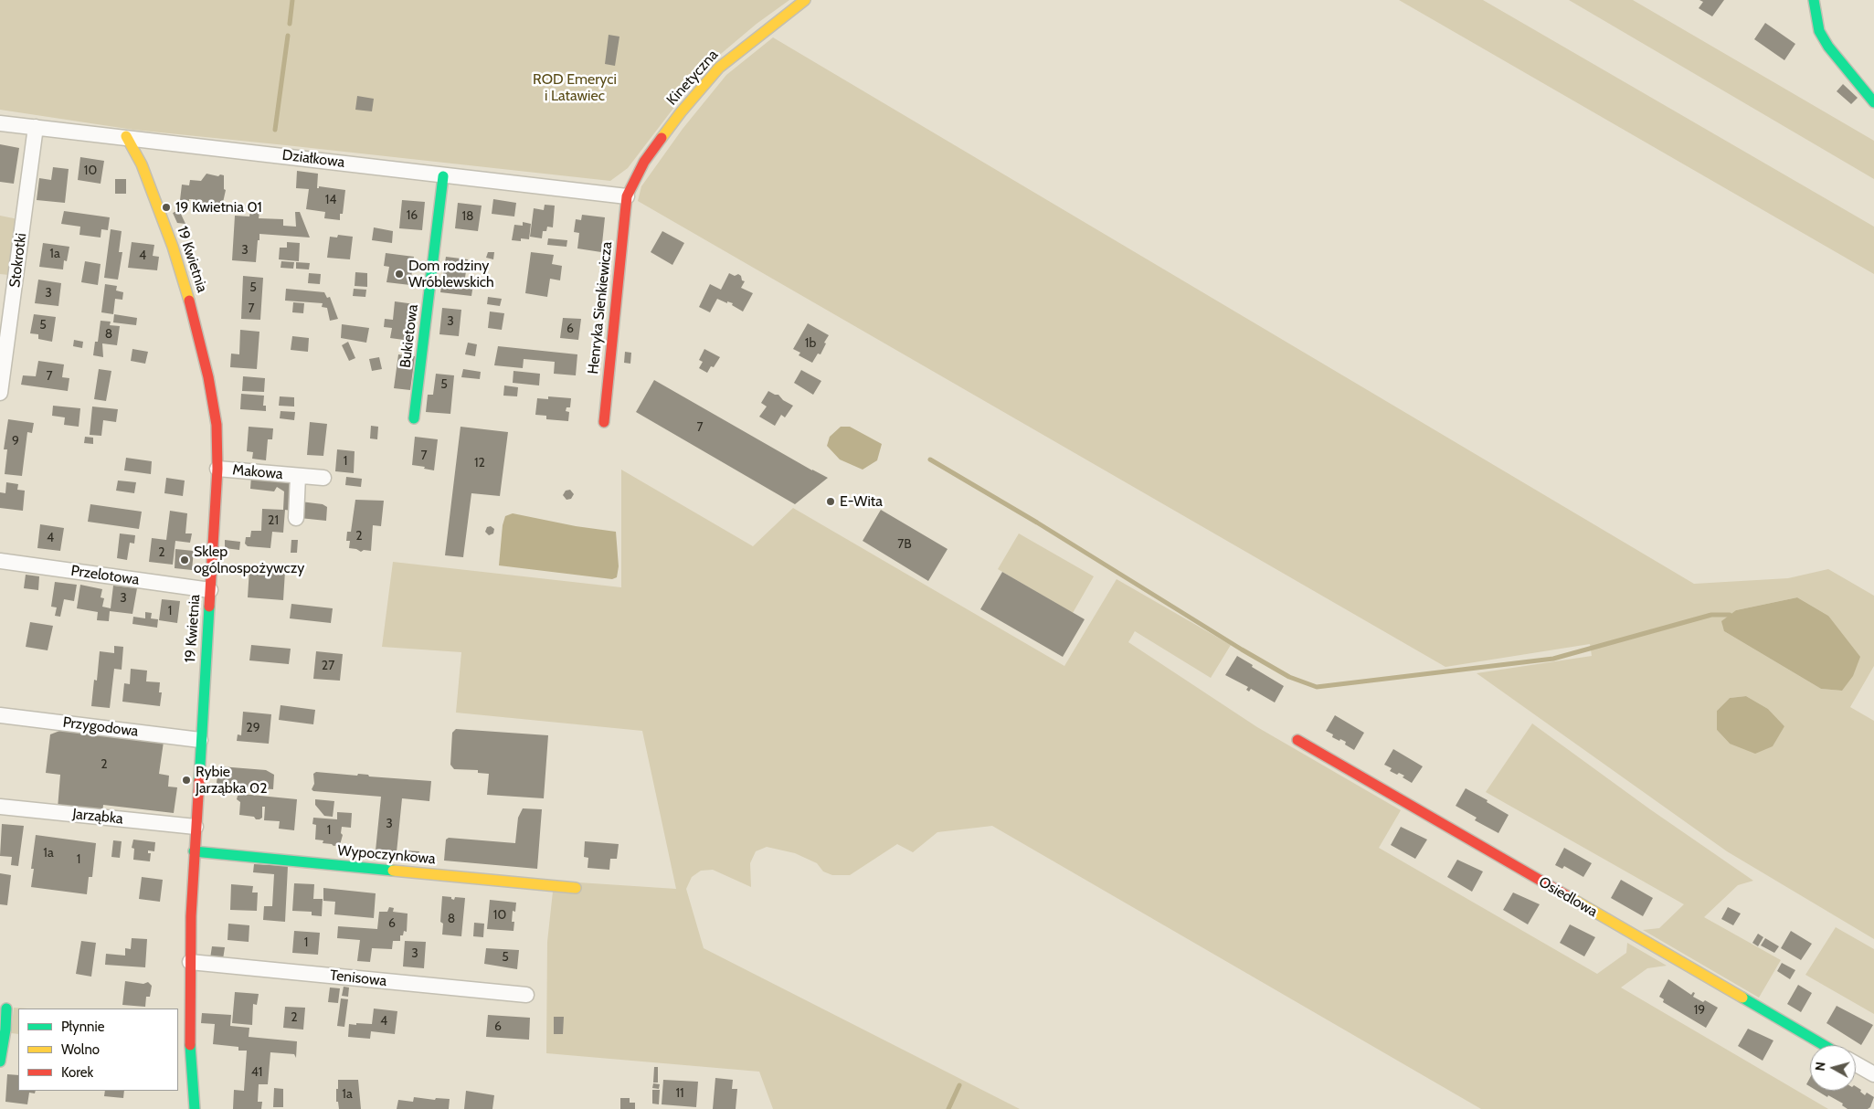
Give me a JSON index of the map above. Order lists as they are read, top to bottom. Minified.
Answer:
{"streets":{"street":["Kinetyczna","Działkowa","19 Kwietnia","Stokrotki","Henryka Sienkiewicza","Bukietowa","Makowa","Przelotowa","Przygodowa","Jarząbka","Wypoczynkowa","Osiedlowa","Tenisowa"]},"crossings":[["Kinetyczna","Działkowa"],["Kinetyczna","Henryka Sienkiewicza"],["Działkowa","19 Kwietnia"],["Działkowa","Stokrotki"],["Działkowa","Henryka Sienkiewicza"],["Działkowa","Bukietowa"],["19 Kwietnia","Makowa"],["19 Kwietnia","Przelotowa"],["19 Kwietnia","Przygodowa"],["19 Kwietnia","Jarząbka"],["19 Kwietnia","Wypoczynkowa"],["19 Kwietnia","Tenisowa"]],"parks":["ROD Emeryci i Latawiec"],"places":["19 Kwietnia 01","Dom rodziny Wróblewskich","E-Wita","Sklep ogólnospożywczy","Rybie Jarząbka 02"],"house_numbers":["10","14","16","18","3","1a","4","5","3","7","3","5","6","8","1b","7","5","7","9","7","1","12","21","2","4","7B","2","3","1","27","29","2","3","1","1a","1","10","8","6","1","3","5","19","2","4","6","41","11","1a"],"legend":["Płynnie","Wolno","Korek"],"north":"left"}
